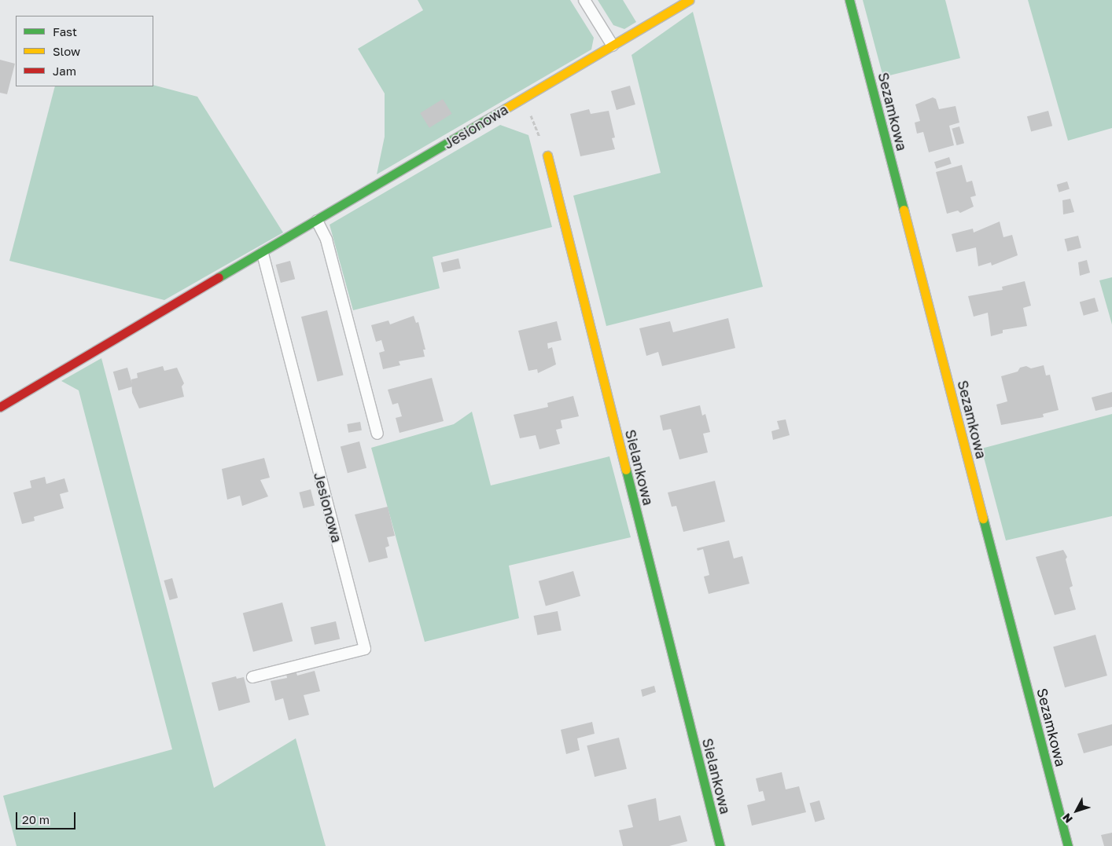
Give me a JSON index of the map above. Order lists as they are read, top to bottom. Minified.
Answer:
{"streets":{"street":["Sezamkowa","Jesionowa","Sielankowa"]},"legend":["Fast","Slow","Jam"],"scale_bar":"20 m","north":"bottom left"}
